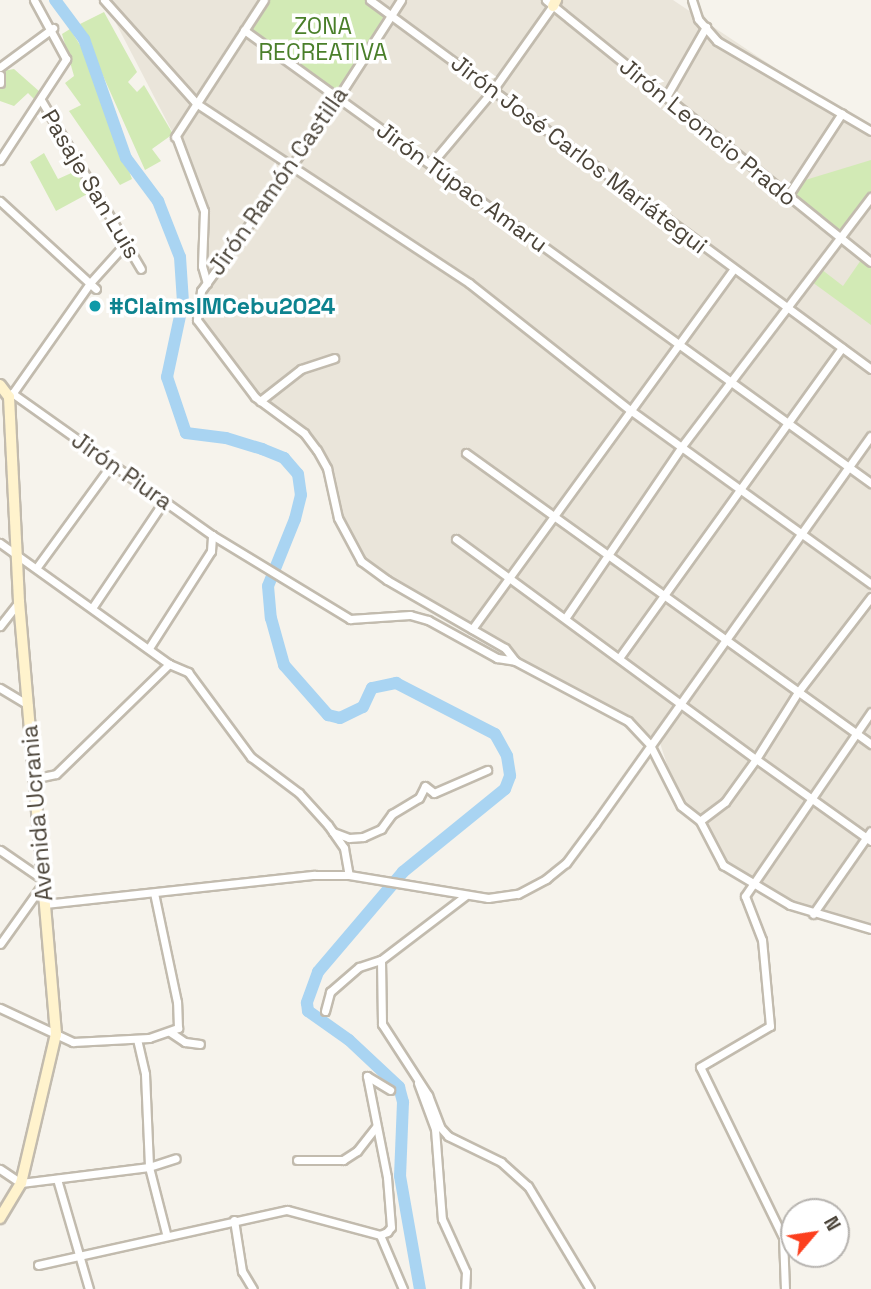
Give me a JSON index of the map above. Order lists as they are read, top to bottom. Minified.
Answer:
{"streets":{"main road":["Jirón Piura","Avenida Ucrania"],"street":["Jirón Leoncio Prado","Jirón José Carlos Mariátegui","Jirón Ramón Castilla","Pasaje San Luis","Jirón Túpac Amaru"]},"crossings":[["Jirón José Carlos Mariátegui","Jirón Ramón Castilla"],["Jirón Ramón Castilla","Jirón Túpac Amaru"],["Jirón Piura","Avenida Ucrania"]],"parks":["ZONA RECREATIVA"],"places":["#ClaimsIMCebu2024"],"north":"top right"}
